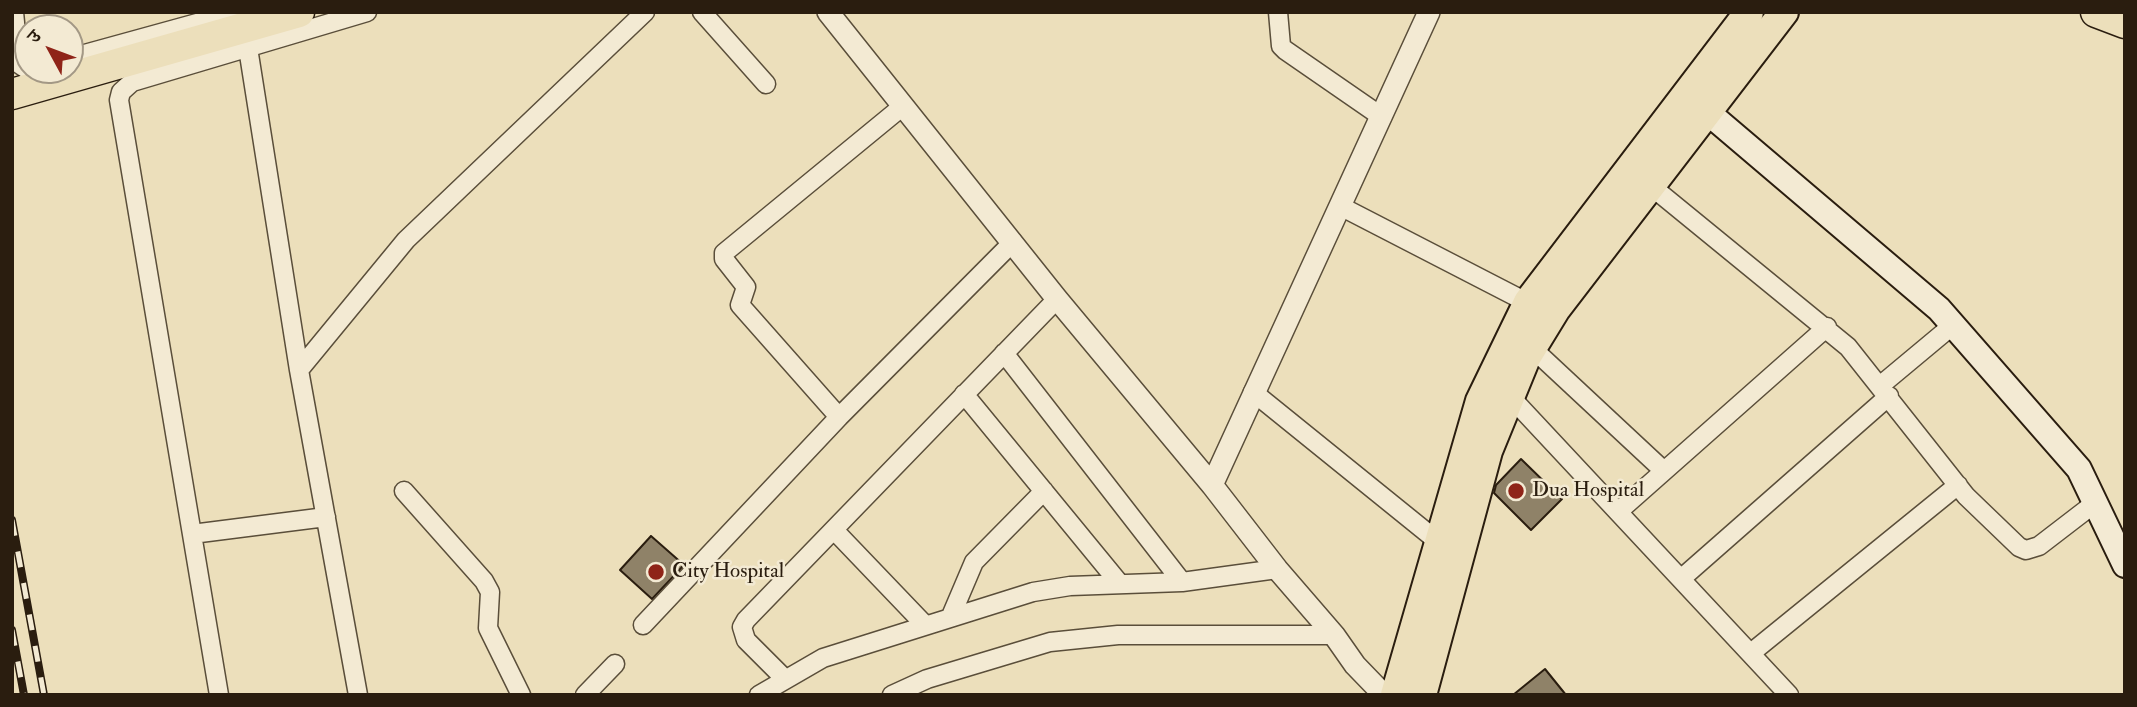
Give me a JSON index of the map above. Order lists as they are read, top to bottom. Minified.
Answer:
{"places":["Dua Hospital","City Hospital"],"north":"top left"}
